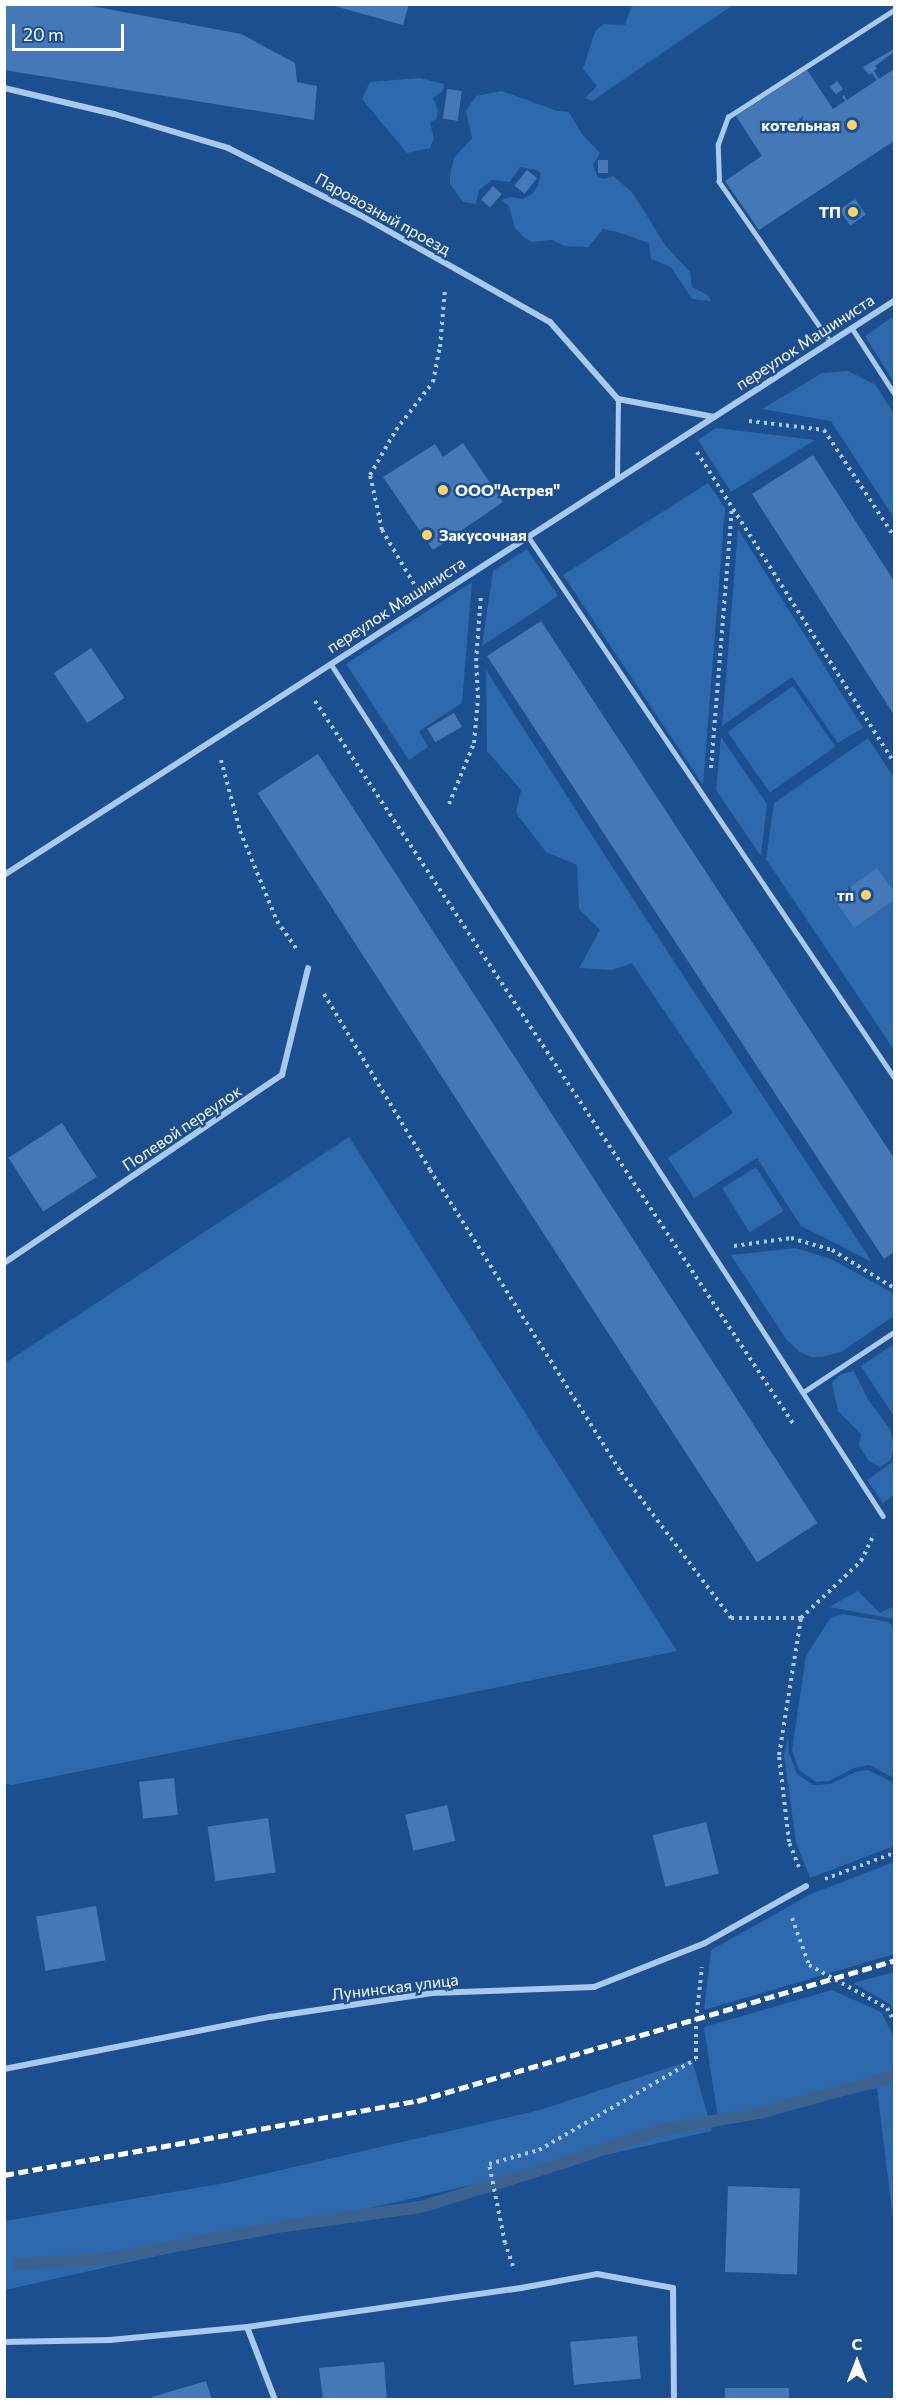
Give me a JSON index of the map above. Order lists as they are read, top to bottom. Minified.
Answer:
{"streets":{"street":["Паровозный проезд","переулок Машиниста","Полевой переулок","Лунинская улица"]},"places":["котельная","ТП","ООО\"Астрея\"","Закусочная","тп"],"scale_bar":"20 m","north":"top"}
